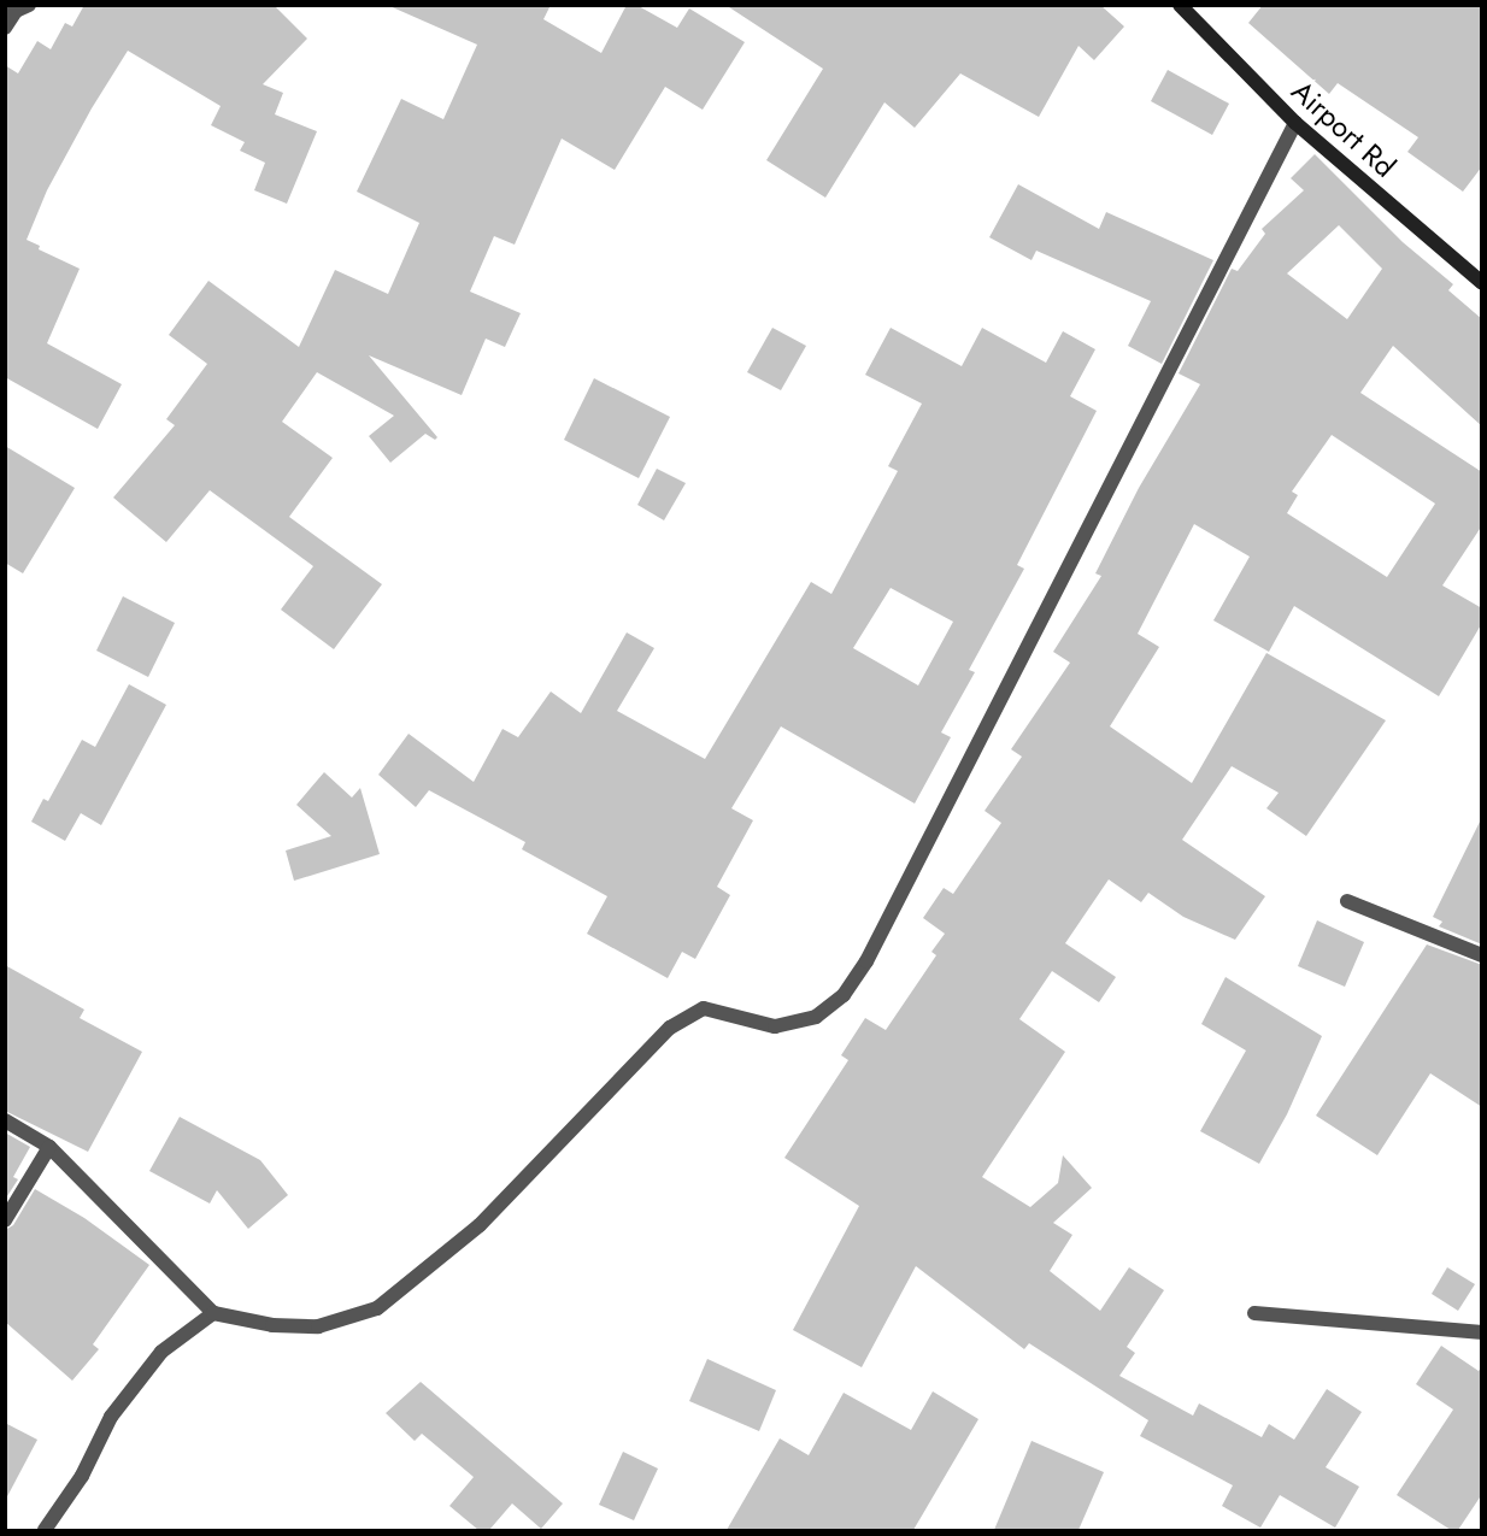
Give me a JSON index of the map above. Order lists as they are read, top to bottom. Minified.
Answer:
{"streets":{"main road":["Airport Rd"]}}
